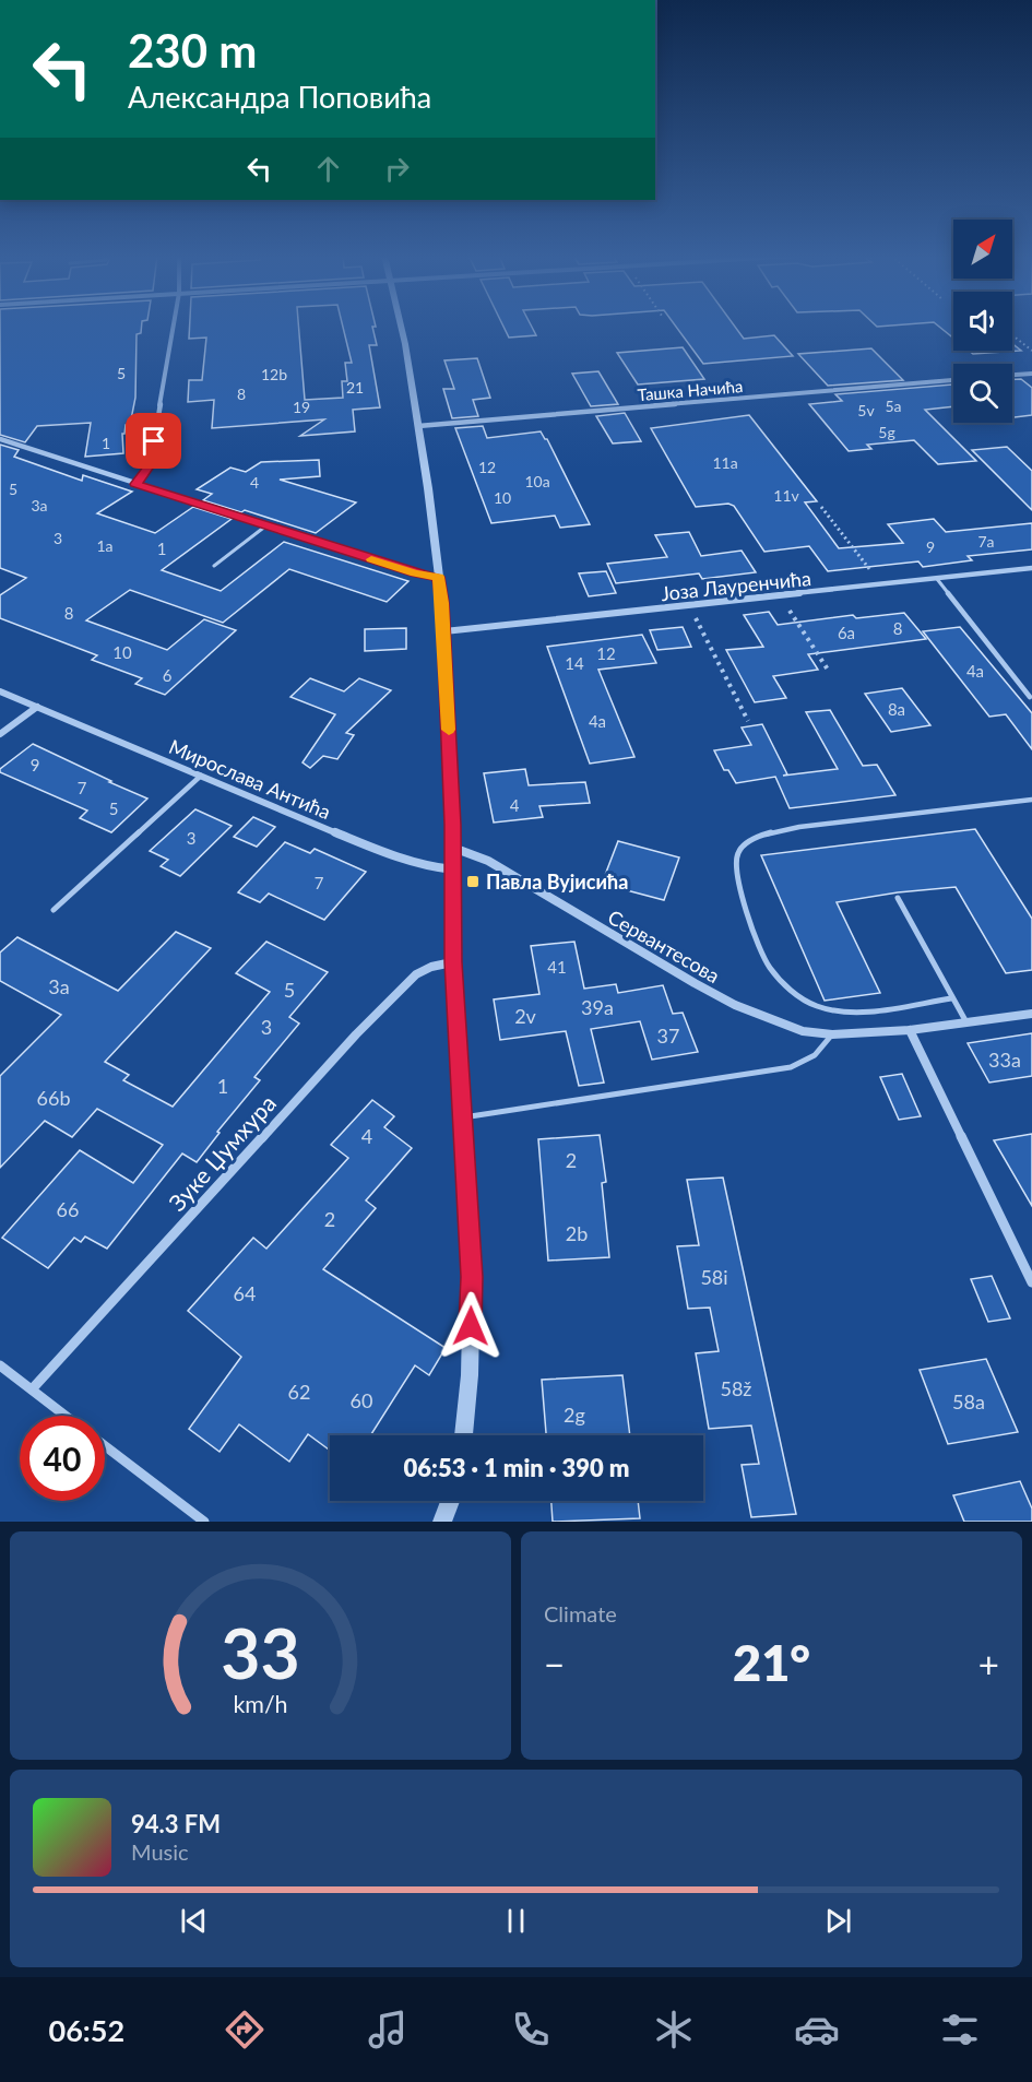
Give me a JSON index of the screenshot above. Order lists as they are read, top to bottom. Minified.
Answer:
{"streets":{"street":["Ташка Начића","Јоза Лауренчића","Мирослава Антића","Сервантесова","Зуке Џумхура"]},"places":{"transit":["Павла Вујисића"]},"house_numbers":["5","12b","21","8","5a","19","5v","5g","1","11a","12","10a","4","5","11v","10","3a","3","7a","1a","9","1","8","8","6a","10","12","14","4a","6","8a","4a","9","7","4","5","3","7","41","3a","5","39a","2v","3","37","33a","1","66b","4","2","66","2","2b","58i","64","58ž","62","60","58a","2g"],"north":"top right","page":{"turn":["230 m","Александра Поповића"],"limit":"40","trip":"06:53 · 1 min · 390 m","tile":"Climate","heat":["−","21°","+"],"song":["94.3 FM","Music"],"tabs":"06:52","gauge":["33","km/h"]}}
